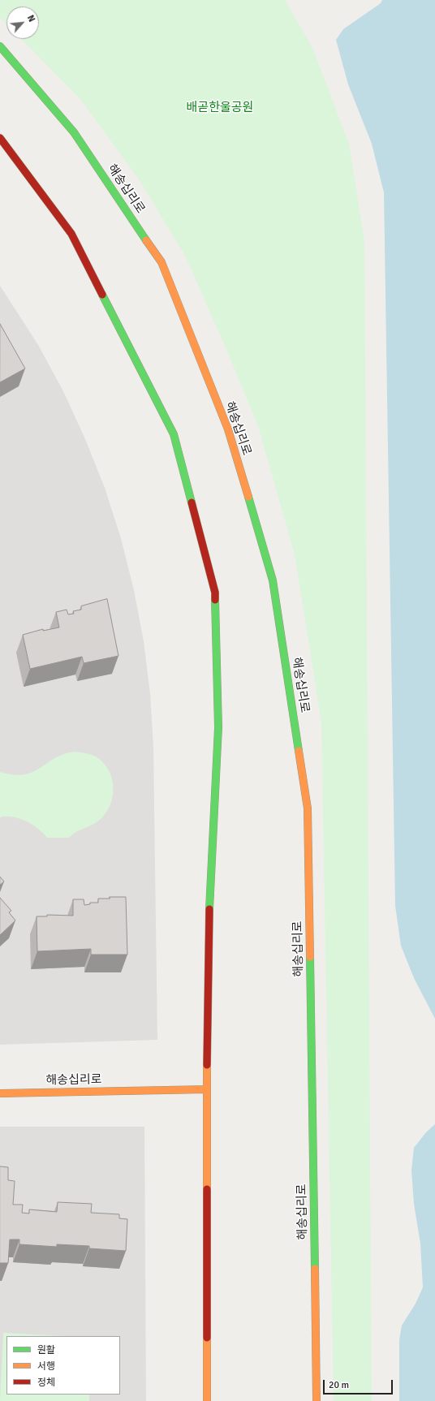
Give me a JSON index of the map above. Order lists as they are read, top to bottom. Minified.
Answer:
{"streets":{"main road":["해송십리로"]},"parks":["배곧한울공원"],"legend":["원활","서행","정체"],"scale_bar":"20 m","north":"top right"}
